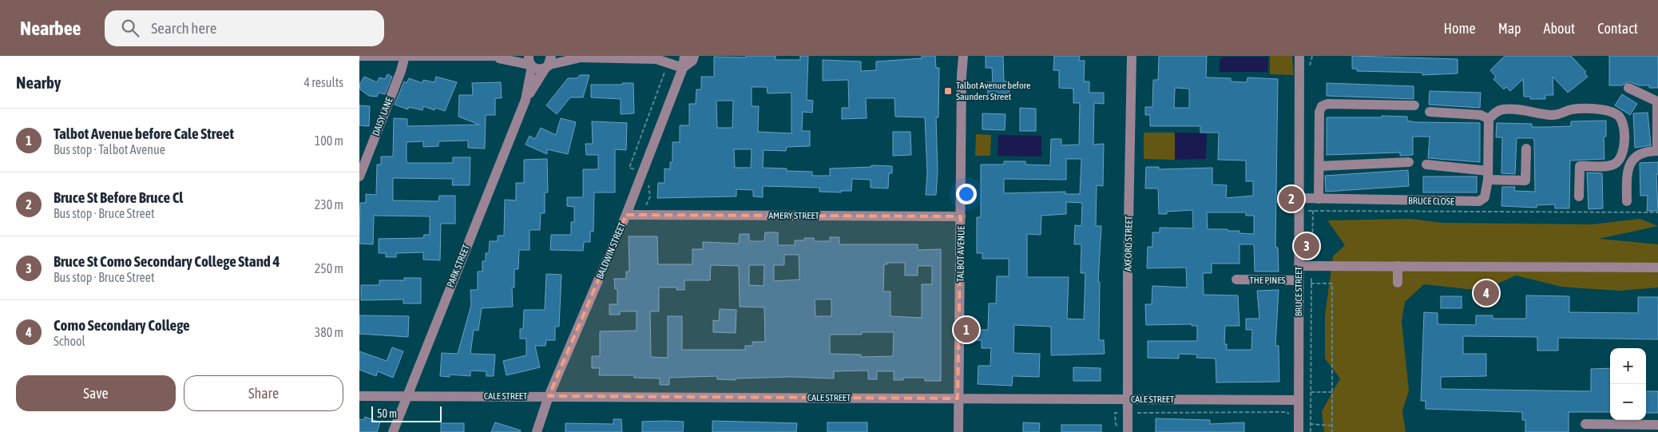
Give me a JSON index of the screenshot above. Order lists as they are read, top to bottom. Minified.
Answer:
{"streets":{"street":["DAISY LANE","BRUCE CLOSE","AMERY STREET","AXFORD STREET","BALDWIN STREET","TALBOT AVENUE","PARK STREET","THE PINES","BRUCE STREET","CALE STREET"]},"crossings":[["BRUCE CLOSE","BRUCE STREET"],["AMERY STREET","BALDWIN STREET"],["AMERY STREET","TALBOT AVENUE"],["AXFORD STREET","CALE STREET"],["BALDWIN STREET","CALE STREET"],["TALBOT AVENUE","CALE STREET"],["PARK STREET","CALE STREET"],["THE PINES","BRUCE STREET"],["BRUCE STREET","CALE STREET"]],"places":{"transit":["Talbot Avenue before Saunders Street"]},"scale_bar":"50 m","page":{"header":"Nearbee","search":"Search here","nav":["Home","Map","About","Contact"],"heading":["Nearby","4 results"],"list":[{"mark":"1","name":"Talbot Avenue before Cale Street","note":"Bus stop · Talbot Avenue","value":"100 m"},{"mark":"2","name":"Bruce St Before Bruce Cl","note":"Bus stop · Bruce Street","value":"230 m"},{"mark":"3","name":"Bruce St Como Secondary College Stand 4","note":"Bus stop · Bruce Street","value":"250 m"},{"mark":"4","name":"Como Secondary College","note":"School","value":"380 m"}],"pins":["2","3","4","1"],"map_buttons":["+","−"],"buttons":["Save","Share"],"scale":"50 m"}}
